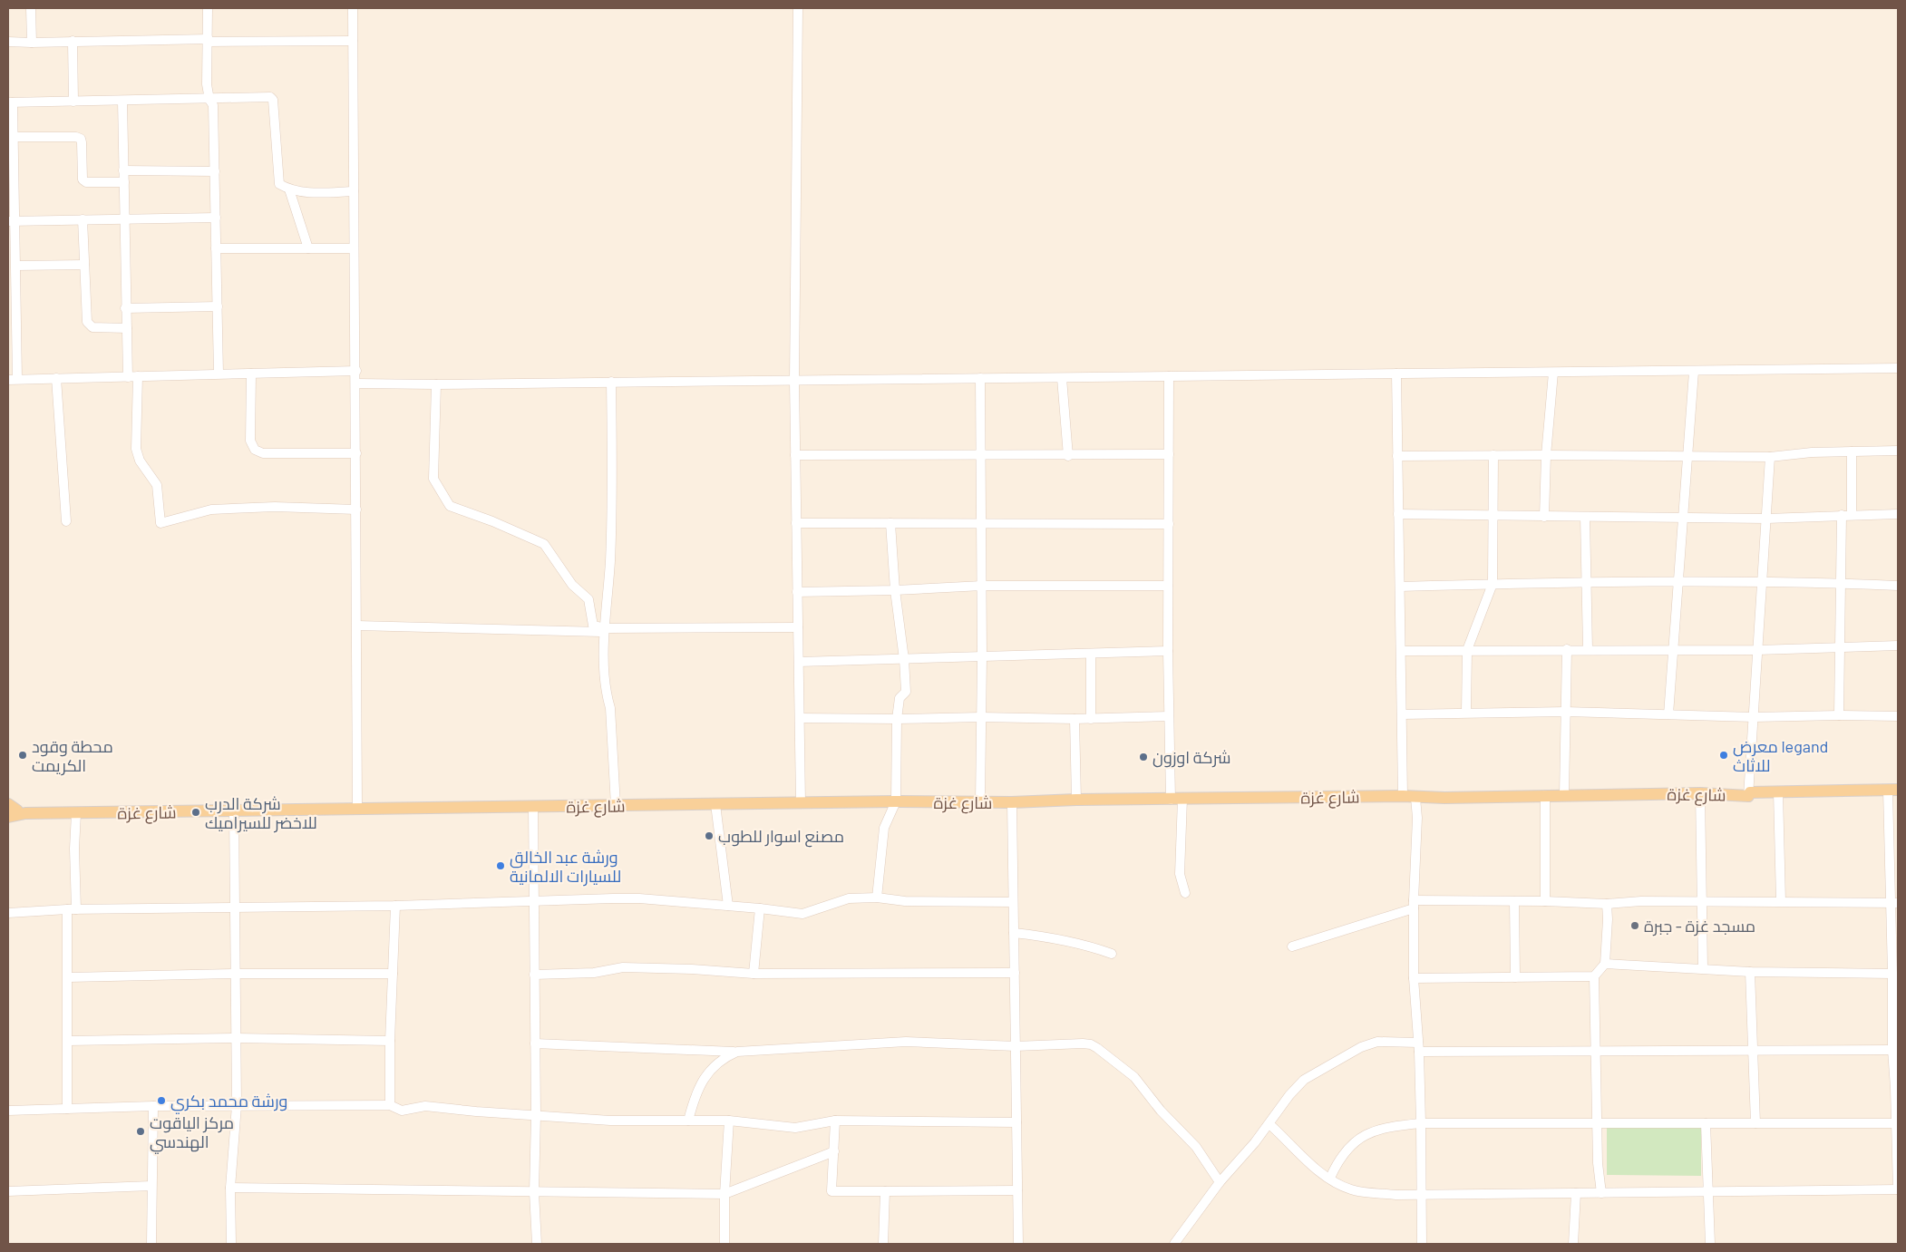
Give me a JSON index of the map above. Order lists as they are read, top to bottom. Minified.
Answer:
{"streets":{"main road":["شارع غزة"]},"places":["محطة وقود الكريمت","معرض legand للاثاث","شركة اوزون","شركة الدرب للاخضر للسيراميك","مصنع اسوار للطوب","ورشة عبد الخالق للسيارات الالمانية","مسجد غزة - جبرة","ورشة محمد بكري","مركز الياقوت الهندسي"]}
